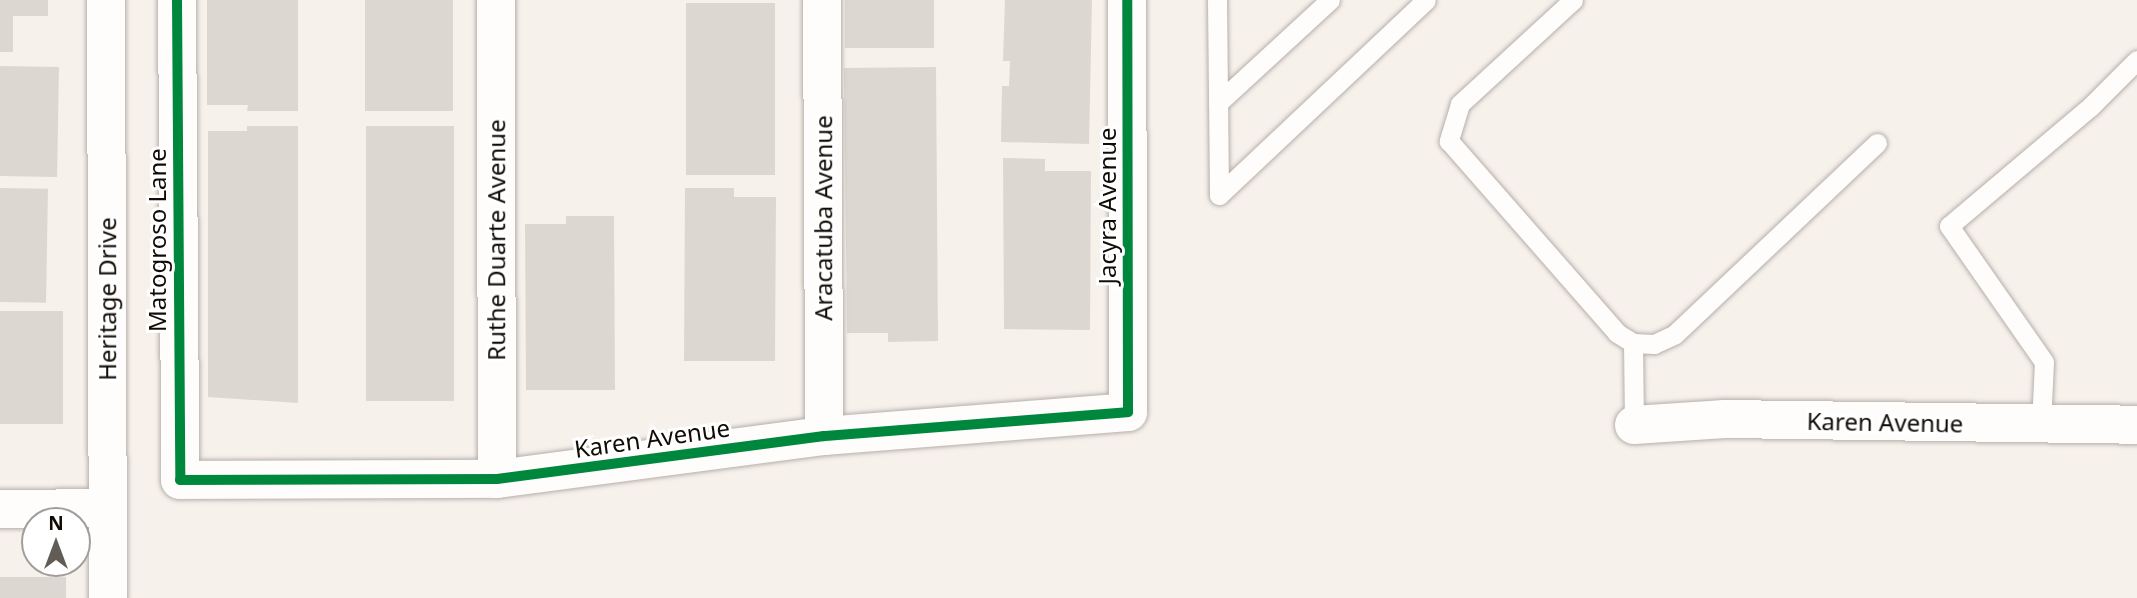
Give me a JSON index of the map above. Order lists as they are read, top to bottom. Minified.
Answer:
{"streets":{"street":["Jacyra Avenue","Aracatuba Avenue","Matogroso Lane","Ruthe Duarte Avenue","Heritage Drive","Karen Avenue"]},"crossings":[["Jacyra Avenue","Karen Avenue"],["Aracatuba Avenue","Karen Avenue"],["Matogroso Lane","Karen Avenue"],["Ruthe Duarte Avenue","Karen Avenue"]],"north":"top"}
